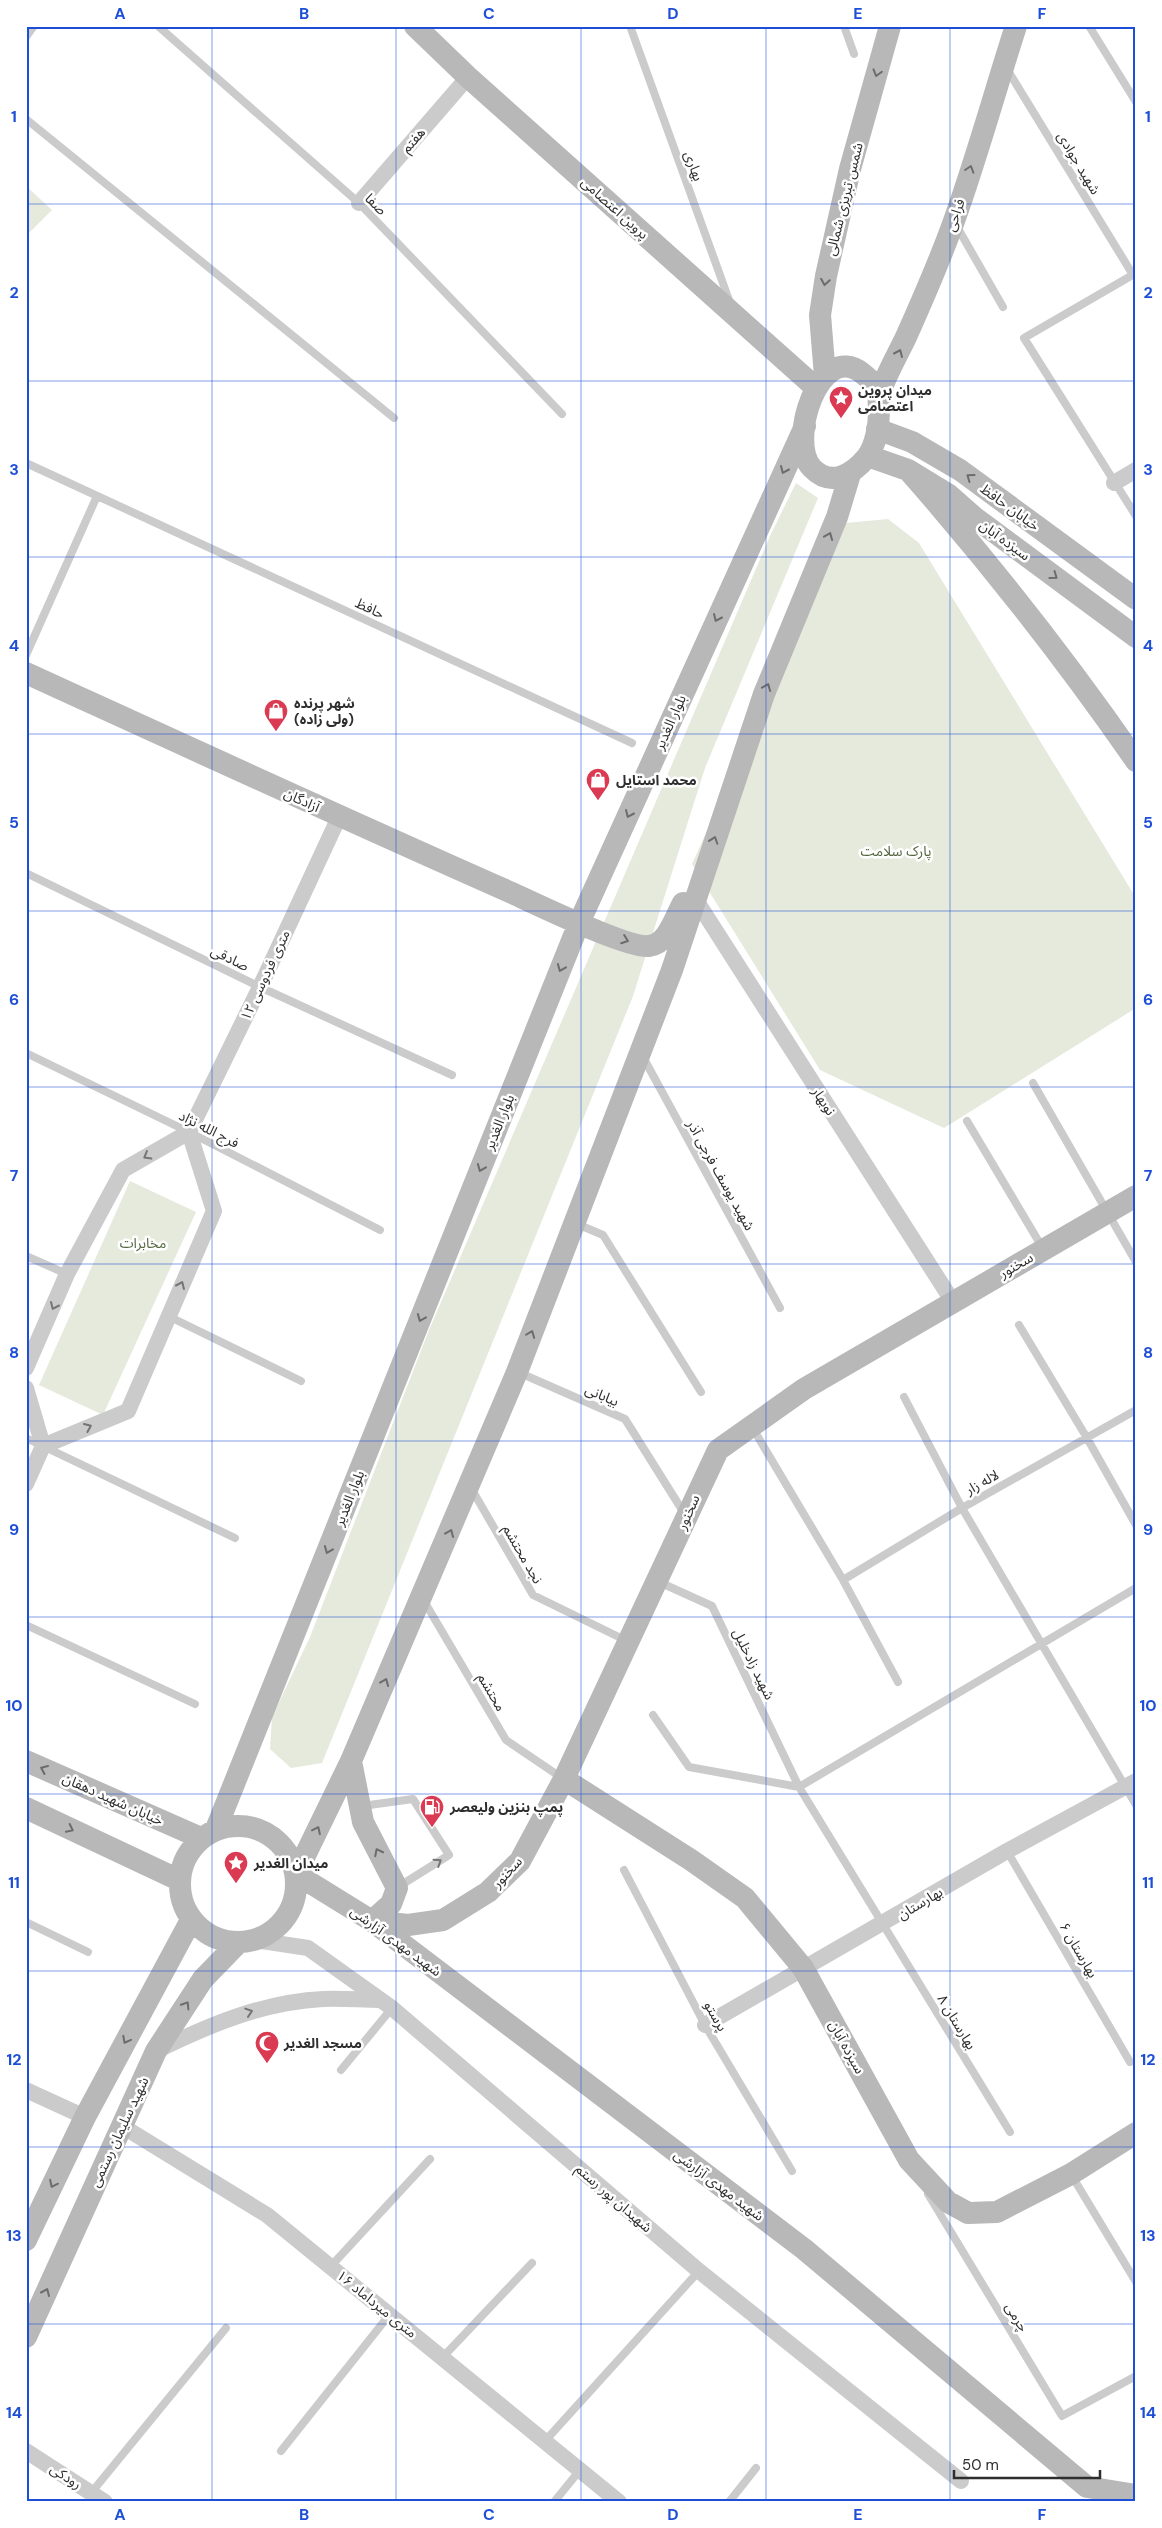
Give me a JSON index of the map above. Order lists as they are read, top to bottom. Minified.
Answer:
{"streets":{"street":["هفتم","شمس تبریزی شمالی","پروین اعتصامی","فراحی","خیابان حافظ","سیزده آبان","بلوار الغدیر","آزادگان","۱۲ متری فردوسی","نوبهار","سخنور","خیابان شهید دهقان","بهارستان","شهید مهدی آزارشی","شهید سلیمان رستمی","شهیدان پور رستم","۱۶ متری میرداماد","رودکی"],"lane":["شهید جوادی","بهاری","صفا","حافظ","صادقی","فرج الله نژاد","شهید یوسف فرجی آذر","بیابانی","لاله زار","نجد محتشم","شهید زادخلیل","محتشم","بهارستان ۶","پرستو","بهارستان ۸","چرمی"]},"crossings":[["هفتم","صفا"],["هفتم","پروین اعتصامی"],["شهید جوادی","فراحی"],["بهاری","پروین اعتصامی"],["شمس تبریزی شمالی","پروین اعتصامی"],["شمس تبریزی شمالی","فراحی"],["شمس تبریزی شمالی","خیابان حافظ"],["شمس تبریزی شمالی","سیزده آبان"],["شمس تبریزی شمالی","بلوار الغدیر"],["پروین اعتصامی","فراحی"],["پروین اعتصامی","خیابان حافظ"],["پروین اعتصامی","سیزده آبان"],["پروین اعتصامی","بلوار الغدیر"],["فراحی","خیابان حافظ"],["فراحی","سیزده آبان"],["فراحی","بلوار الغدیر"],["خیابان حافظ","سیزده آبان"],["خیابان حافظ","بلوار الغدیر"],["سیزده آبان","بلوار الغدیر"],["سیزده آبان","سخنور"],["سیزده آبان","محتشم"],["سیزده آبان","بهارستان"],["سیزده آبان","چرمی"],["بلوار الغدیر","آزادگان"],["بلوار الغدیر","خیابان شهید دهقان"],["بلوار الغدیر","شهید مهدی آزارشی"],["بلوار الغدیر","شهید سلیمان رستمی"],["بلوار الغدیر","شهیدان پور رستم"],["آزادگان","۱۲ متری فردوسی"],["صادقی","۱۲ متری فردوسی"],["۱۲ متری فردوسی","فرج الله نژاد"],["نوبهار","سخنور"],["سخنور","بیابانی"],["سخنور","نجد محتشم"],["سخنور","شهید زادخلیل"],["سخنور","محتشم"],["سخنور","شهید مهدی آزارشی"],["شهید زادخلیل","بهارستان"],["شهید زادخلیل","بهارستان ۸"],["خیابان شهید دهقان","شهید مهدی آزارشی"],["خیابان شهید دهقان","شهید سلیمان رستمی"],["خیابان شهید دهقان","شهیدان پور رستم"],["بهارستان","بهارستان ۶"],["بهارستان","پرستو"],["بهارستان","بهارستان ۸"],["شهید مهدی آزارشی","شهید سلیمان رستمی"],["شهید مهدی آزارشی","شهیدان پور رستم"],["شهید سلیمان رستمی","شهیدان پور رستم"],["شهید سلیمان رستمی","۱۶ متری میرداماد"]],"one_way":["شمس تبریزی شمالی","فراحی"],"parks":["پارک سلامت","مخابرات"],"places":{"place":["میدان پروین اعتصامی","میدان الغدیر"],"shop":["شهر پرنده (ولی زاده)","محمد استایل"],"fuel station":["پمپ بنزین ولیعصر"],"mosque":["مسجد الغدیر"]},"scale_bar":"50 m","grid":{"columns":["A","B","C","D","E","F"],"rows":["1","2","3","4","5","6","7","8","9","10","11","12","13","14"]}}
